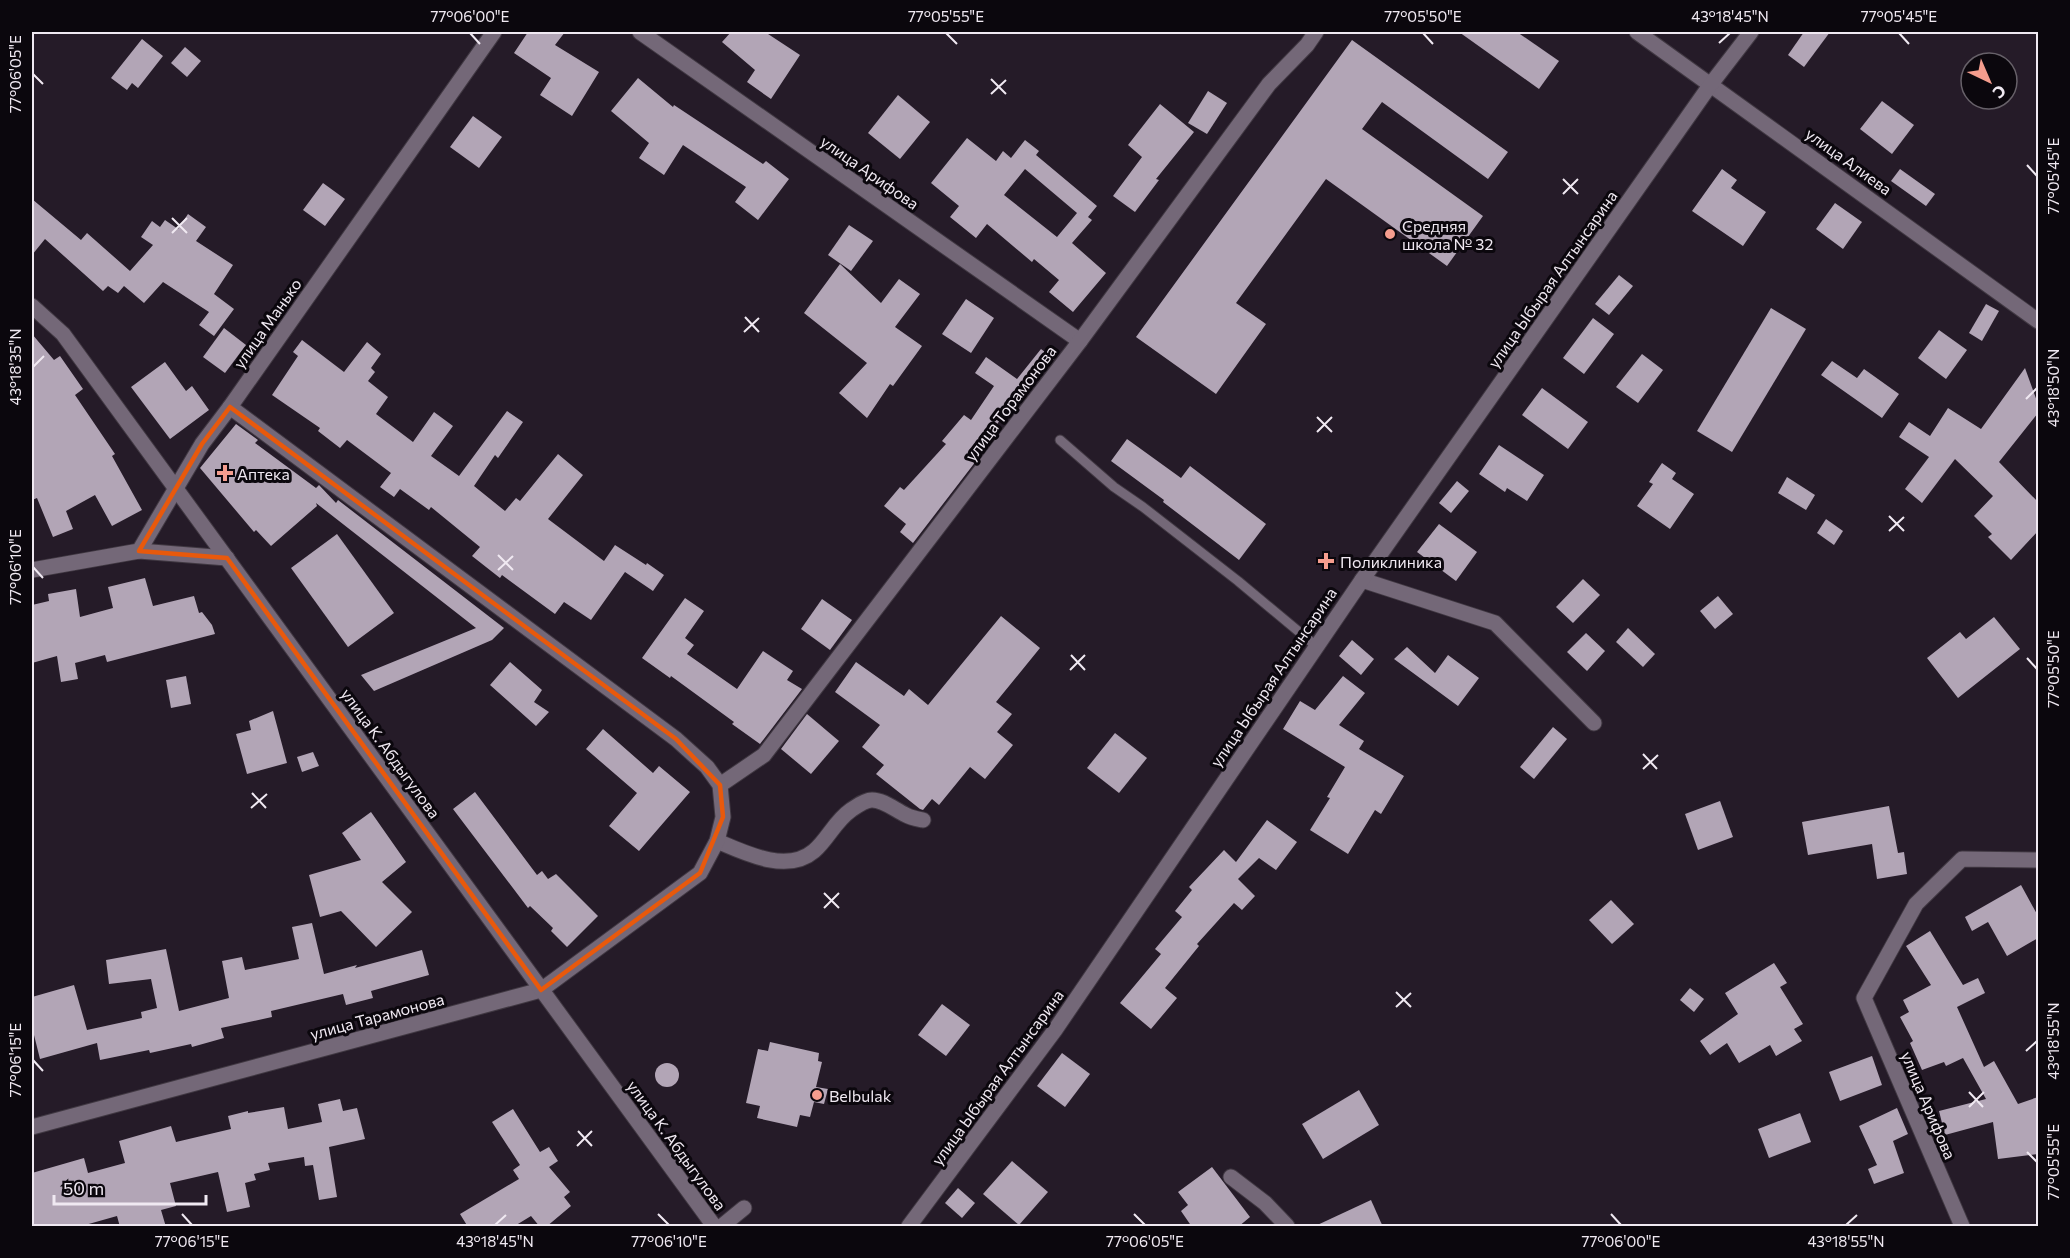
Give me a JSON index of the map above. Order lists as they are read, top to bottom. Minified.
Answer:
{"streets":{"street":["улица Алиева","улица Арифова","улица Ыбырая Алтынсарина","улица Манько","улица Торамонова","улица К. Абдыгулова","улица Тарамонова"]},"crossings":[["улица Алиева","улица Ыбырая Алтынсарина"],["улица Арифова","улица Торамонова"],["улица Манько","улица К. Абдыгулова"],["улица К. Абдыгулова","улица Тарамонова"]],"places":{"other":["Средняя школа № 32","Belbulak"],"health":["Аптека","Поликлиника"]},"scale_bar":"50 m","north":"bottom right","coordinates":["77°06'00\"E","77°05'55\"E","77°05'50\"E","43°18'45\"N","77°05'45\"E","77°06'05\"E","43°18'35\"N","43°18'50\"N","77°06'10\"E","43°18'55\"N","77°06'15\"E"]}
